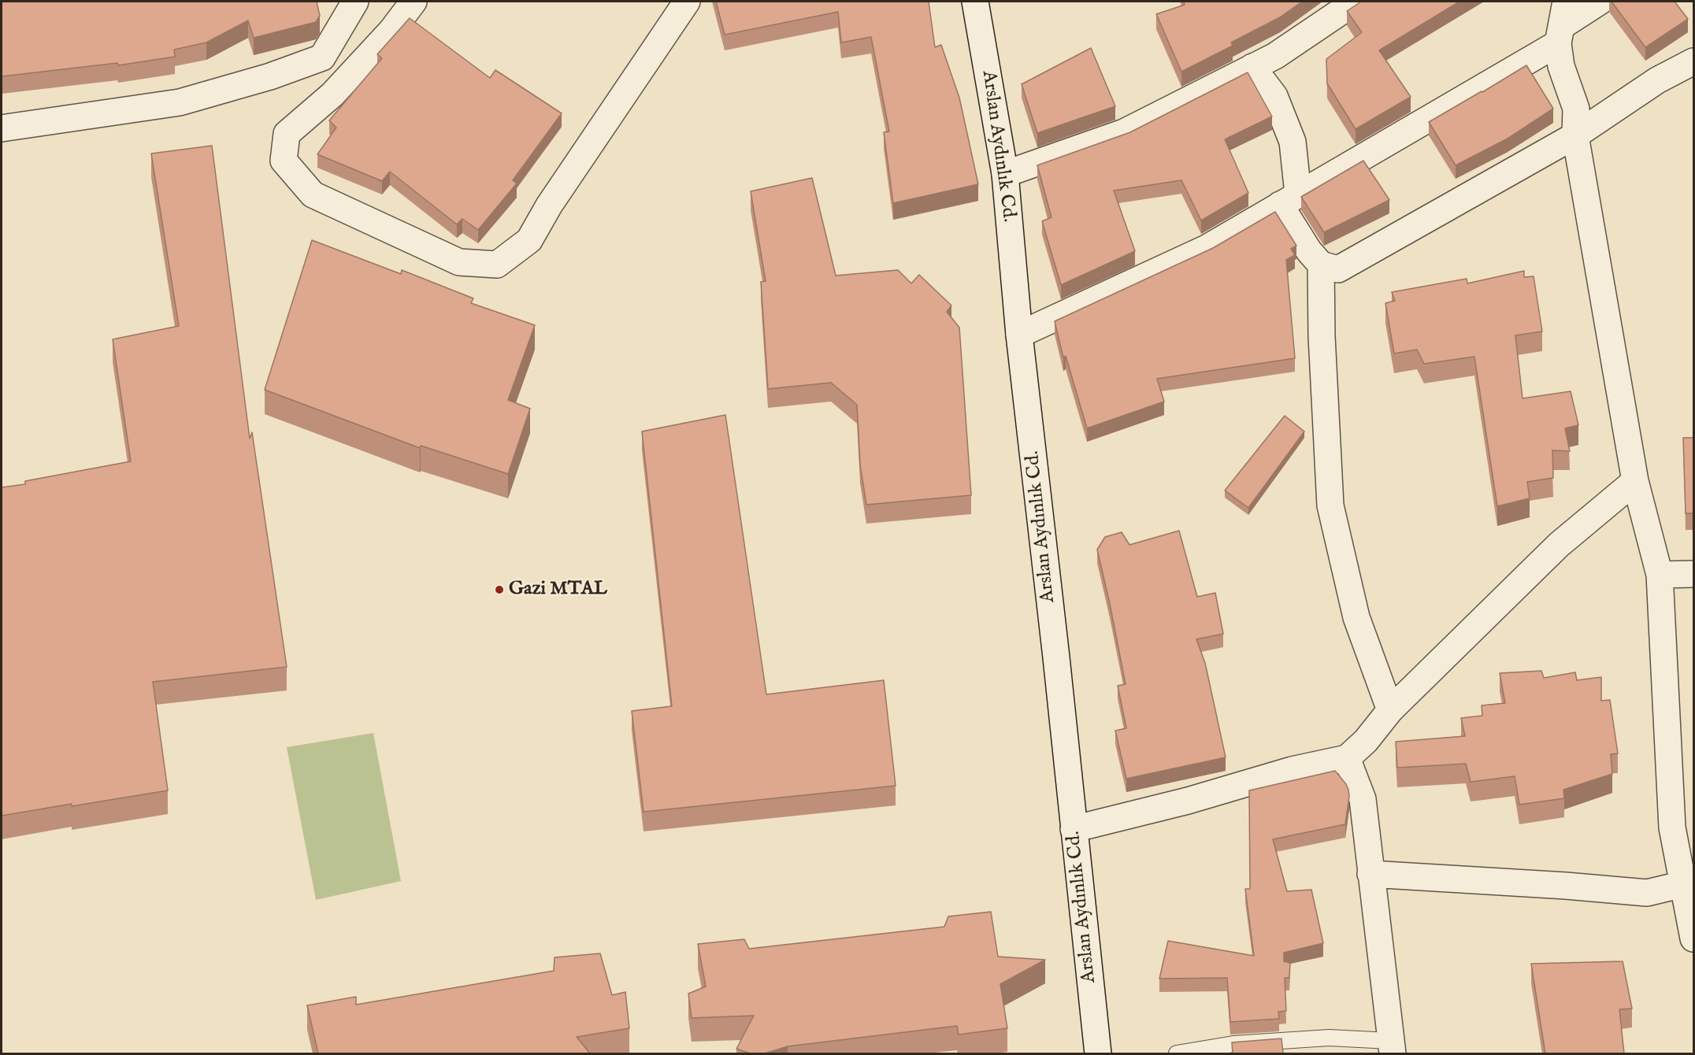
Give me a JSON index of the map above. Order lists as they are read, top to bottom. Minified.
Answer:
{"streets":{"street":["Arslan Aydınlık Cd."]},"places":["Gazi MTAL"]}
